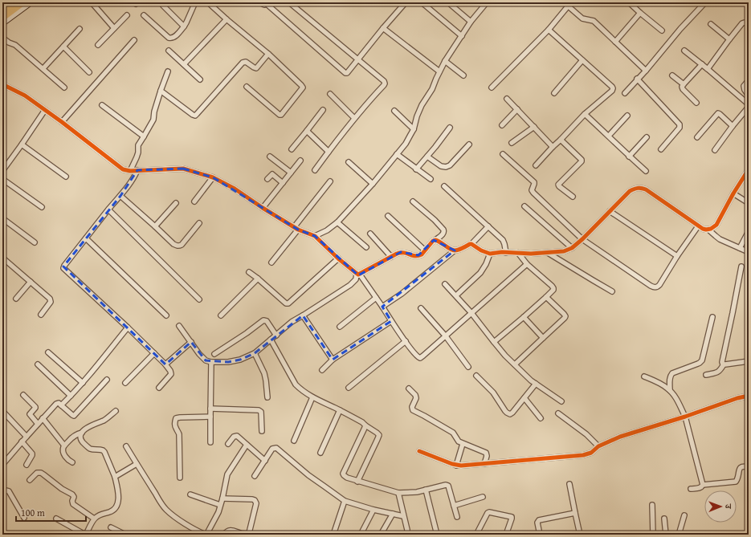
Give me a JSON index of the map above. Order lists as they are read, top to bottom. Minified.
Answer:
{"scale_bar":"100 m","north":"right"}
